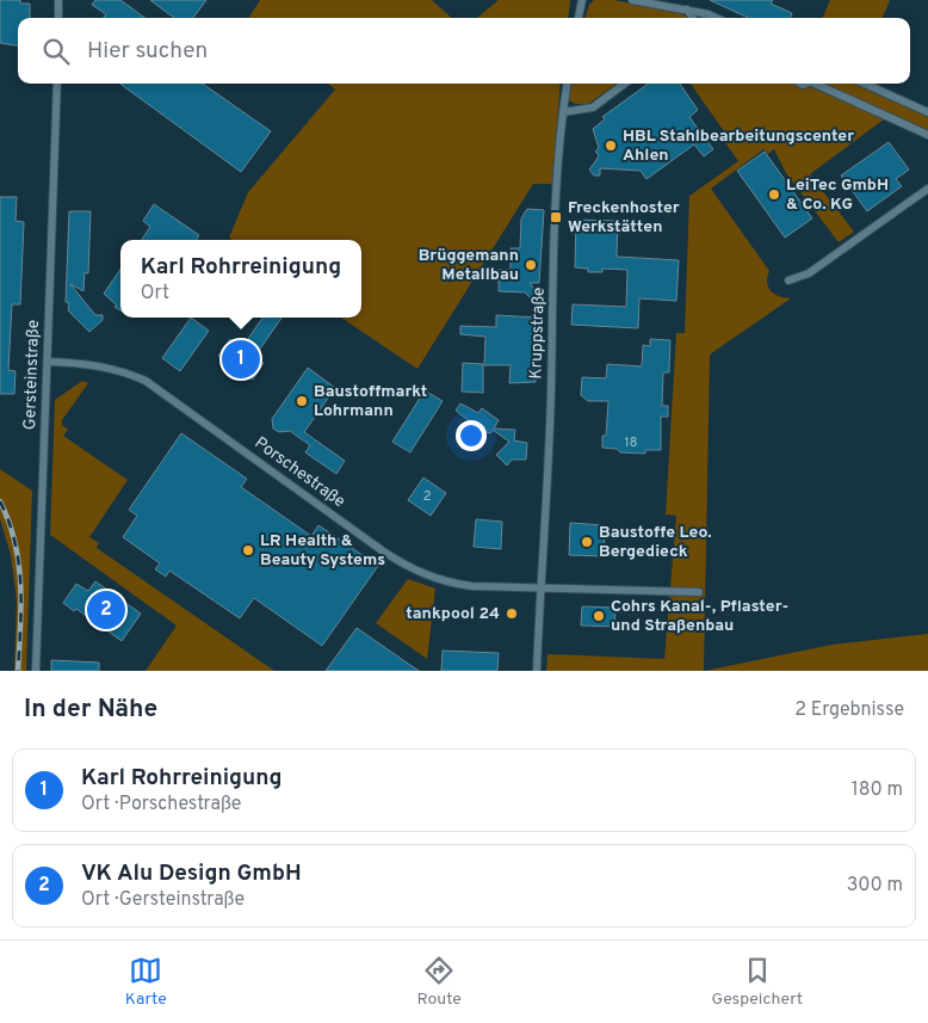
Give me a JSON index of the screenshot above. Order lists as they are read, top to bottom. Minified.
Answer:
{"streets":{"street":["Kruppstraße","Gersteinstraße","Porschestraße"]},"crossings":[["Kruppstraße","Porschestraße"],["Gersteinstraße","Porschestraße"]],"places":{"other":["HBL Stahlbearbeitungscenter Ahlen","LeiTec GmbH & Co. KG","Brüggemann Metallbau","Baustoffmarkt Lohrmann","Baustoffe Leo. Bergedieck","LR Health & Beauty Systems","tankpool 24","Cohrs Kanal-, Pflaster- und Straßenbau"],"transit":["Freckenhoster Werkstätten"]},"house_numbers":["18","2"],"page":{"search":"Hier suchen","popup":["Karl Rohrreinigung","Ort"],"pins":["1","2"],"heading":["In der Nähe","2 Ergebnisse"],"list":[{"mark":"1","name":"Karl Rohrreinigung","note":"Ort · Porschestraße","value":"180 m"},{"mark":"2","name":"VK Alu Design GmbH","note":"Ort · Gersteinstraße","value":"300 m"}],"nav":["Karte","Route","Gespeichert"]}}
